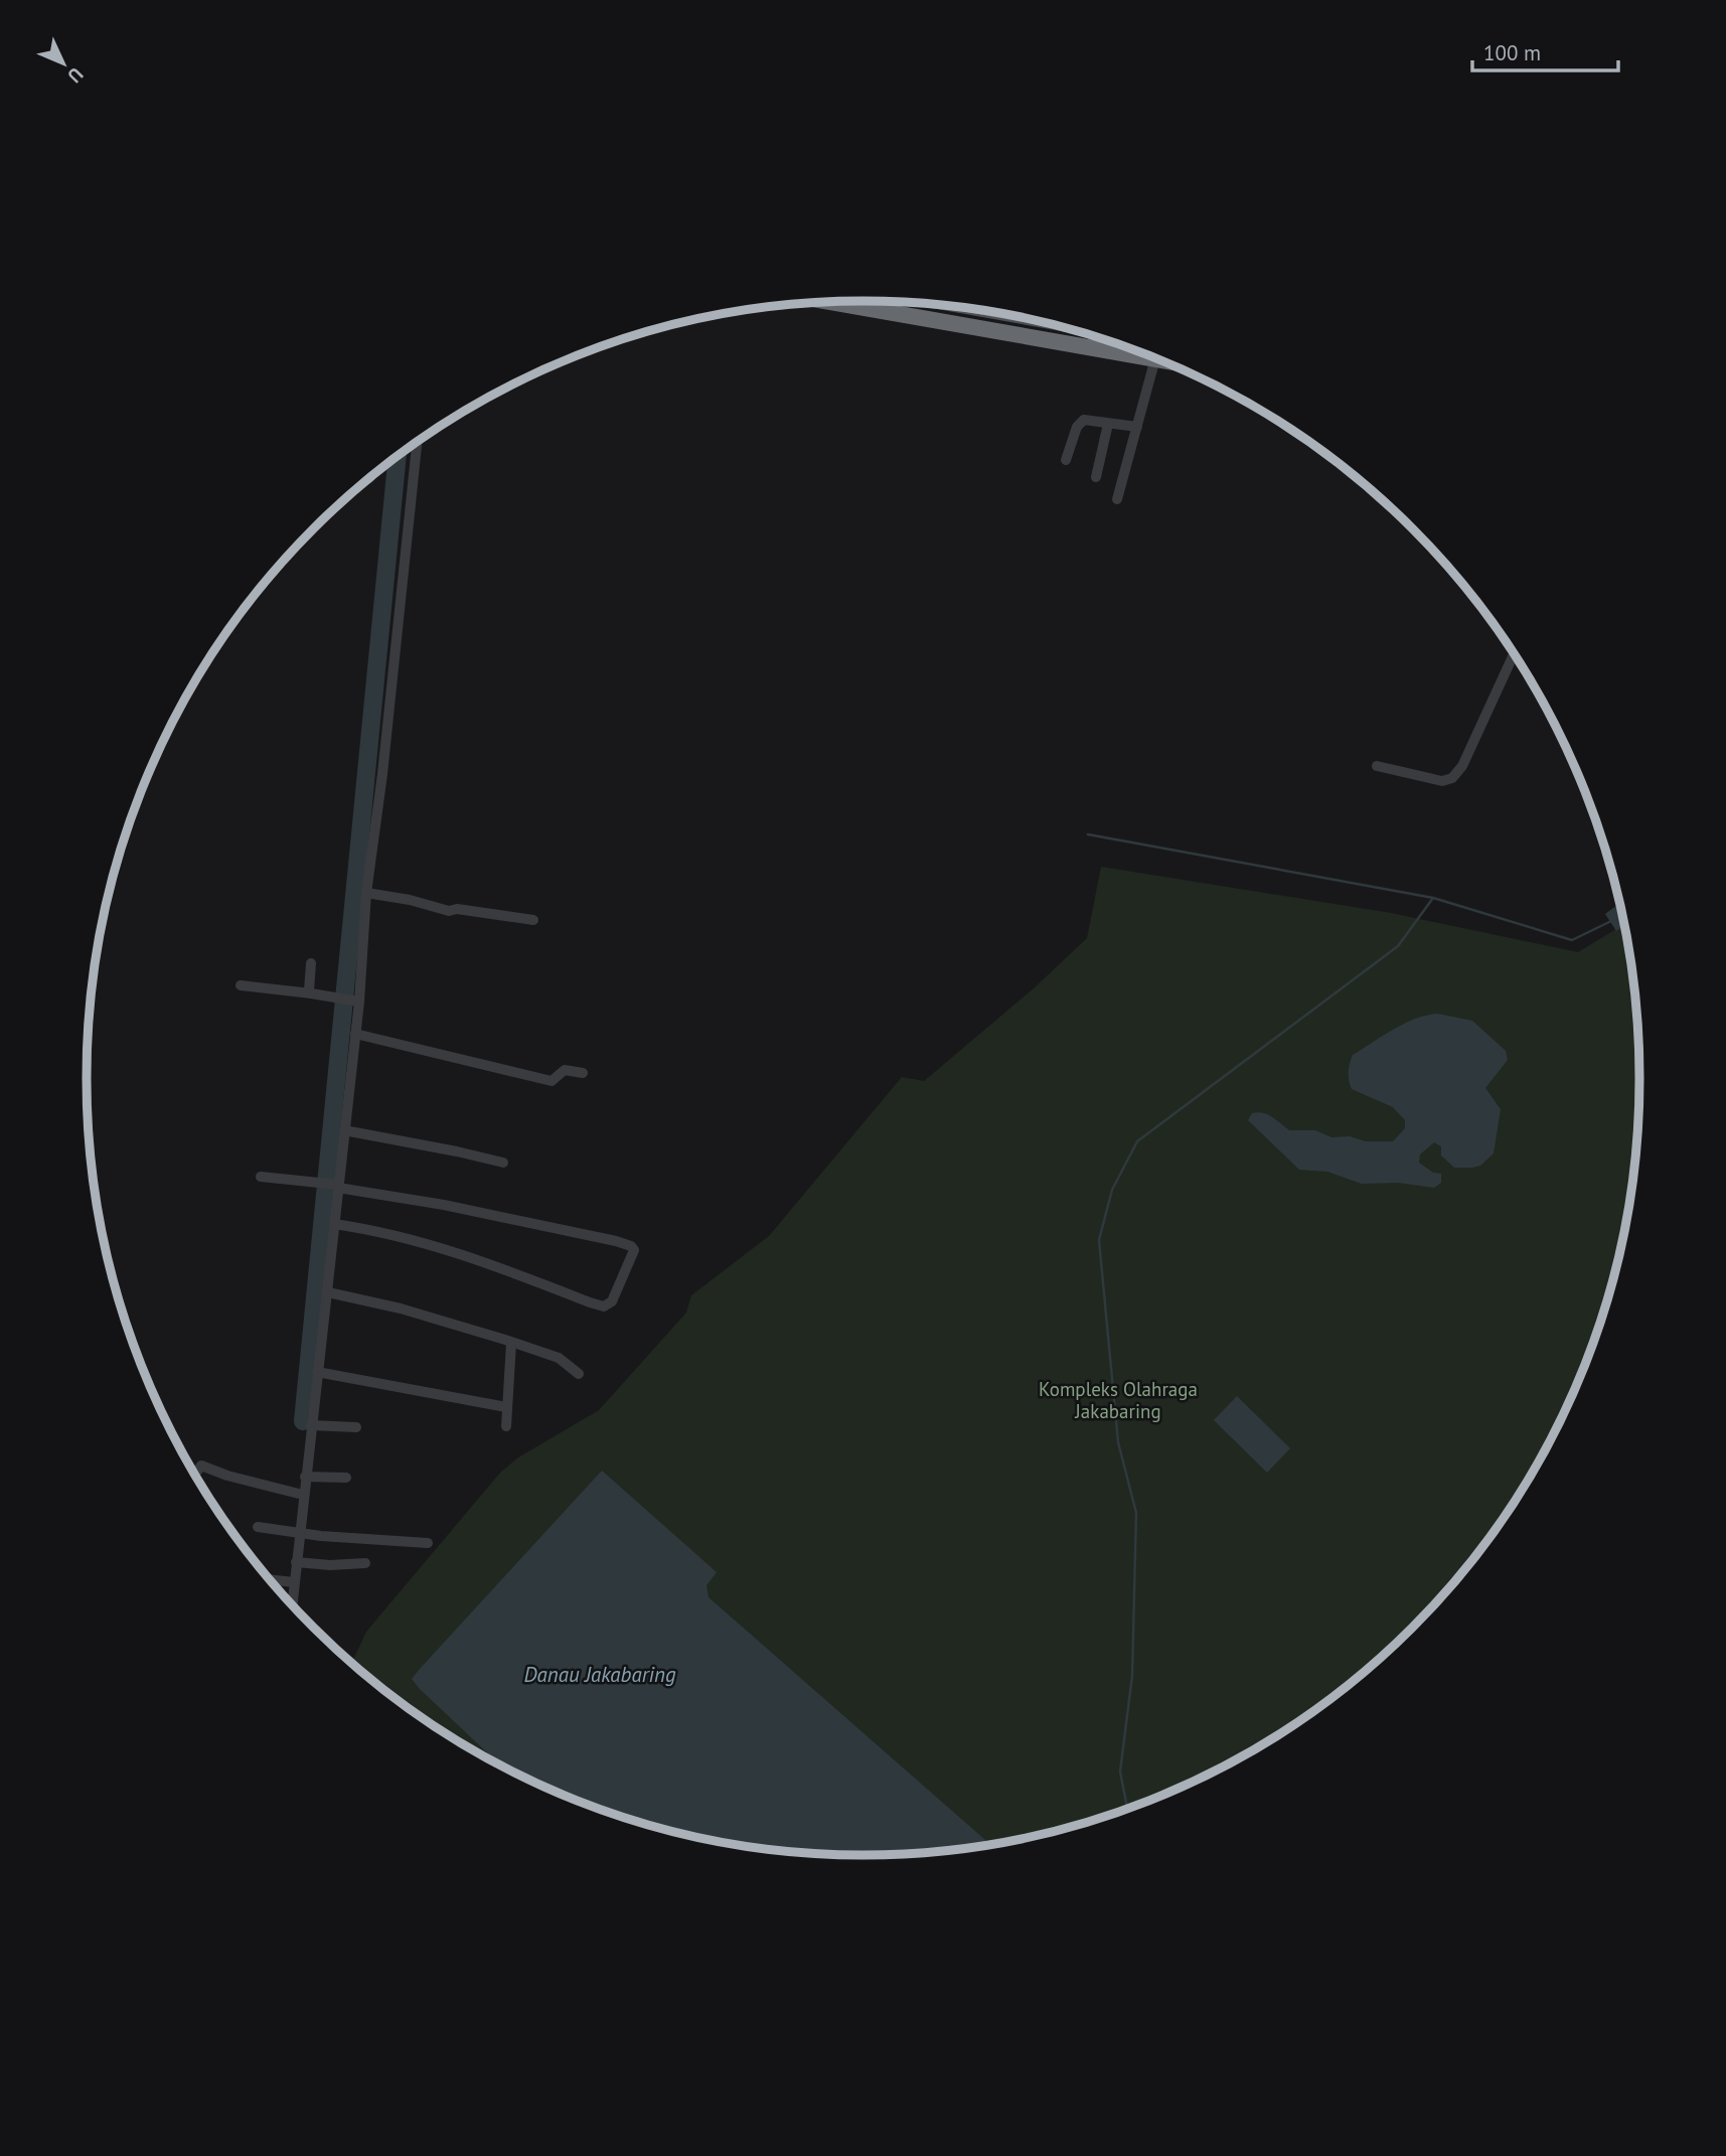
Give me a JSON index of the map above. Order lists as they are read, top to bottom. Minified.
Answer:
{"water":["Danau Jakabaring"],"parks":["Kompleks Olahraga Jakabaring"],"scale_bar":"100 m","north":"bottom right"}
